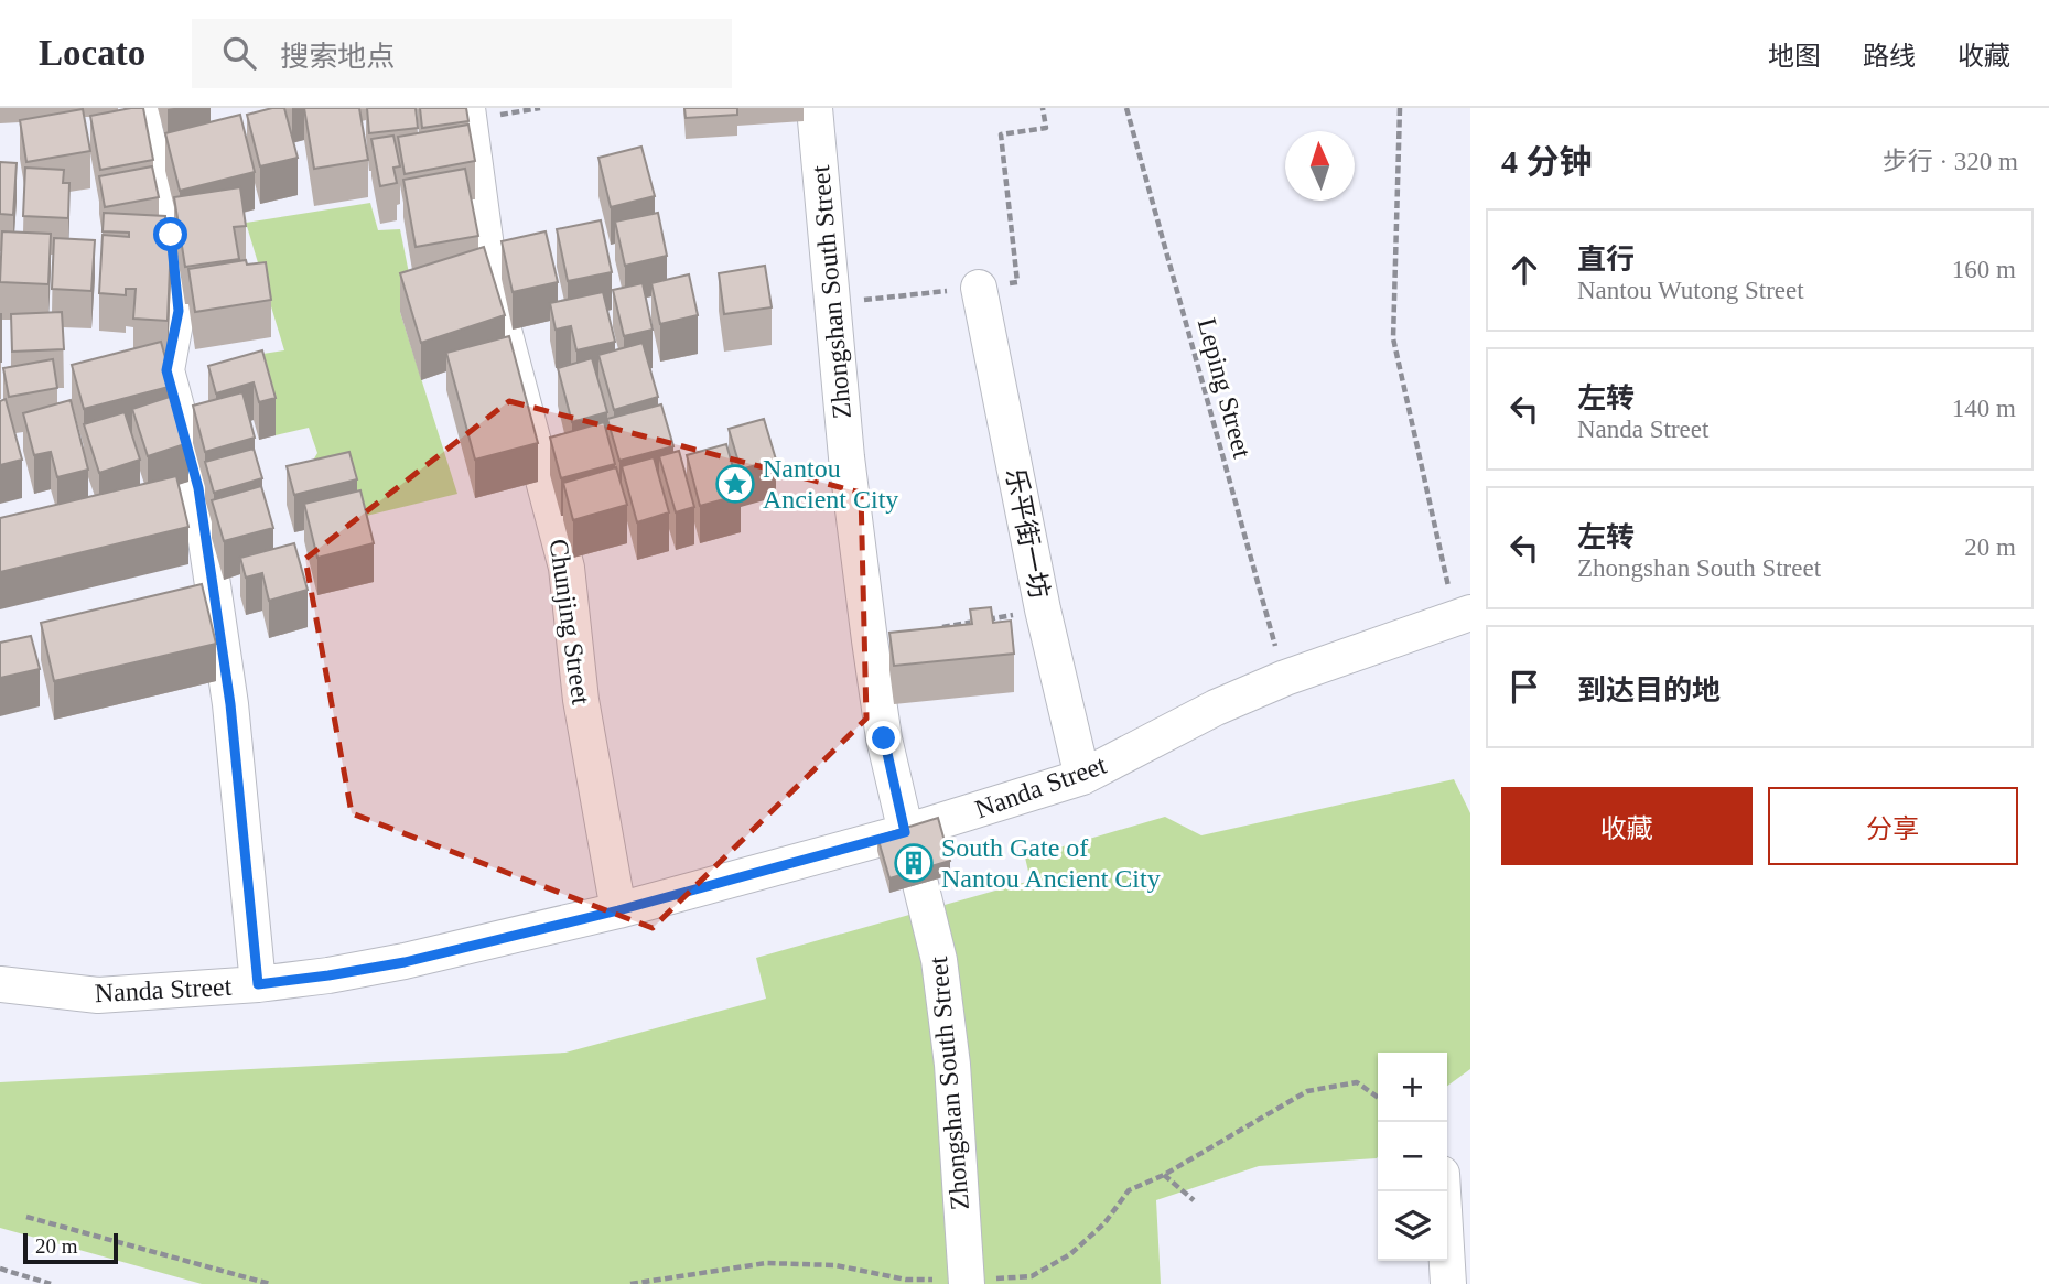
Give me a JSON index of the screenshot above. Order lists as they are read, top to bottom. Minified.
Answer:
{"streets":{"street":["Zhongshan South Street","乐平街一坊","Chunjing Street","Nanda Street"],"path":["Leping Street"]},"crossings":[["Zhongshan South Street","Nanda Street"],["Leping Street","Nanda Street"],["乐平街一坊","Nanda Street"],["Chunjing Street","Nanda Street"]],"places":{"place":["Nantou Ancient City"],"building":["South Gate of Nantou Ancient City"]},"scale_bar":"20 m","north":"top","page":{"header":"Locato","search":"搜索地点","nav":["地图","路线","收藏"],"heading":["4 分钟","步行 · 320 m"],"list":[["直行","Nantou Wutong Street","160 m"],["左转","Nanda Street","140 m"],["左转","Zhongshan South Street","20 m"],"到达目的地"],"buttons":["收藏","分享"],"map_buttons":["+","−"],"scale":"20 m"}}
